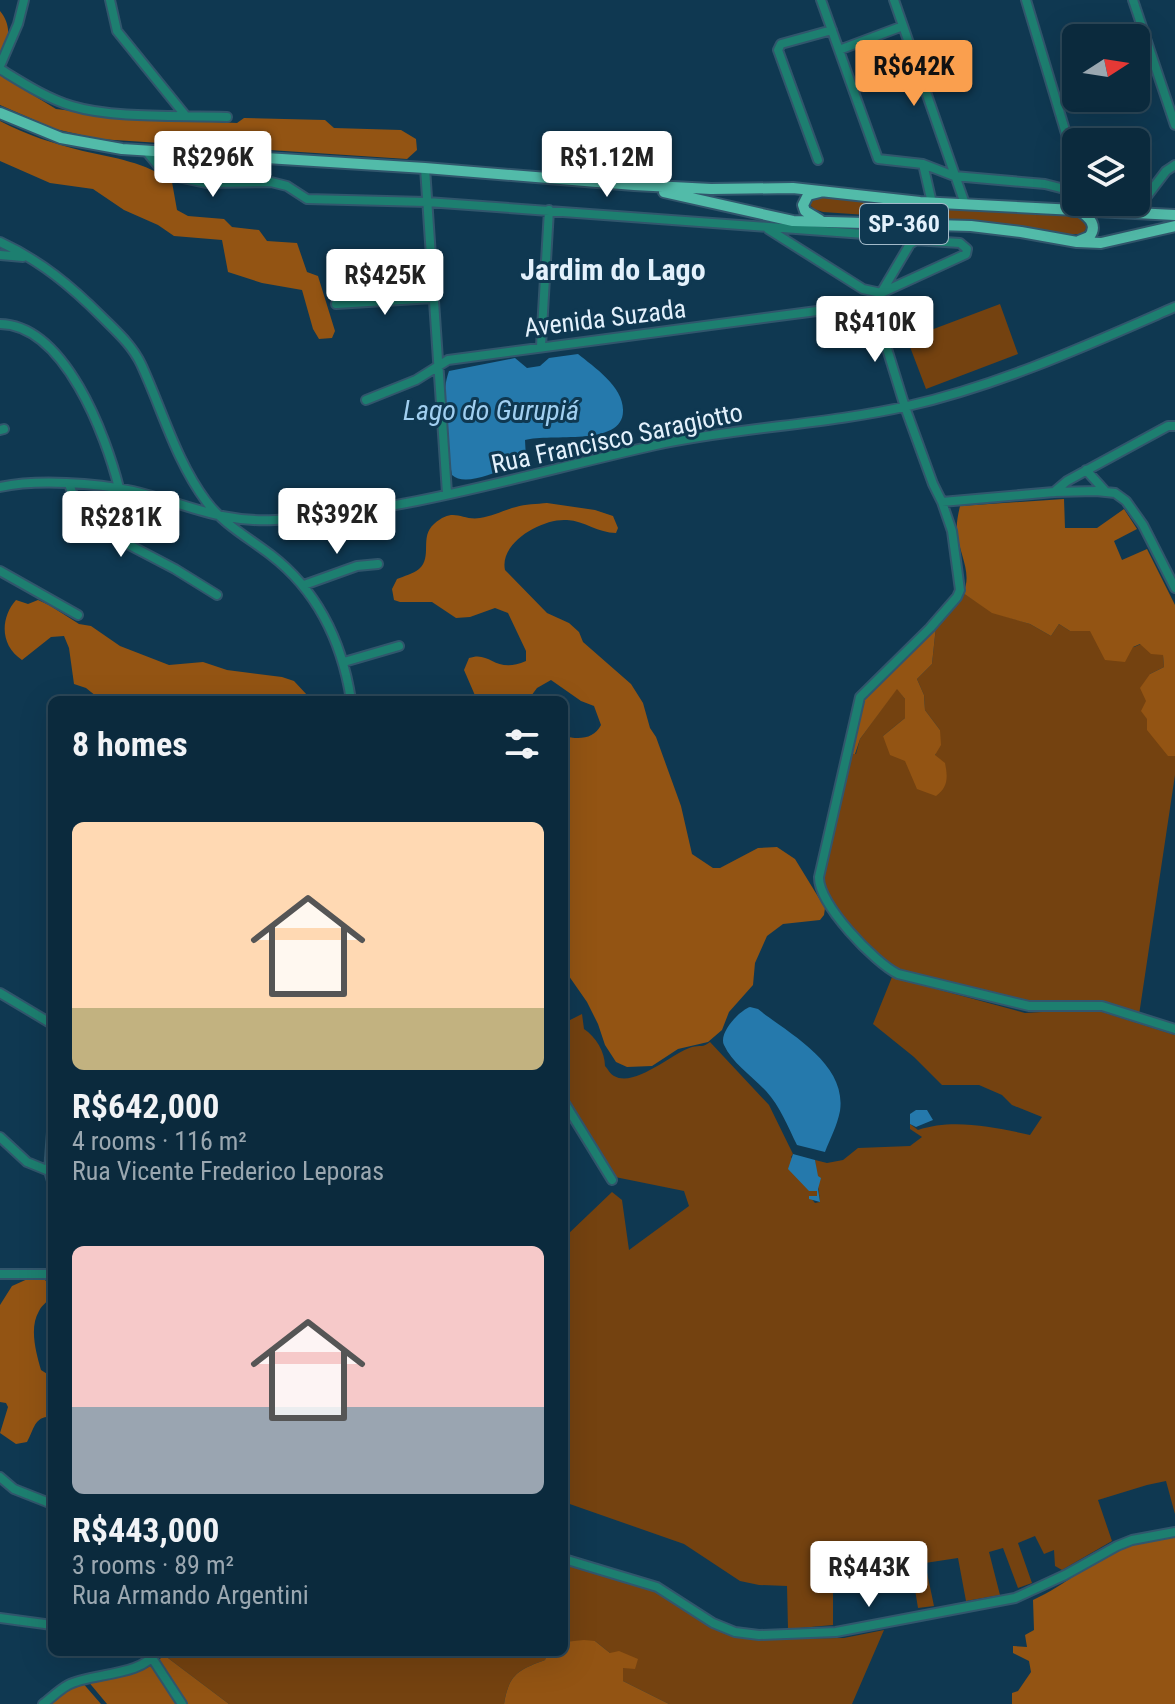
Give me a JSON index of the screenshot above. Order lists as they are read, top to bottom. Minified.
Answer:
{"streets":{"main road":["SP-360"],"street":["Avenida Suzada","Rua Francisco Saragiotto"]},"districts":["Jardim do Lago"],"water":["Lago do Gurupiá"],"north":"right","page":{"price":["R$642K","R$296K","R$1.12M","R$425K","R$410K","R$392K","R$281K","R$443K"],"heading":"8 homes","list":[{"name":"R$642,000","note":"4 rooms · 116 m² · Rua Vicente Frederico Leporas"},{"name":"R$443,000","note":"3 rooms · 89 m² · Rua Armando Argentini"}]}}
